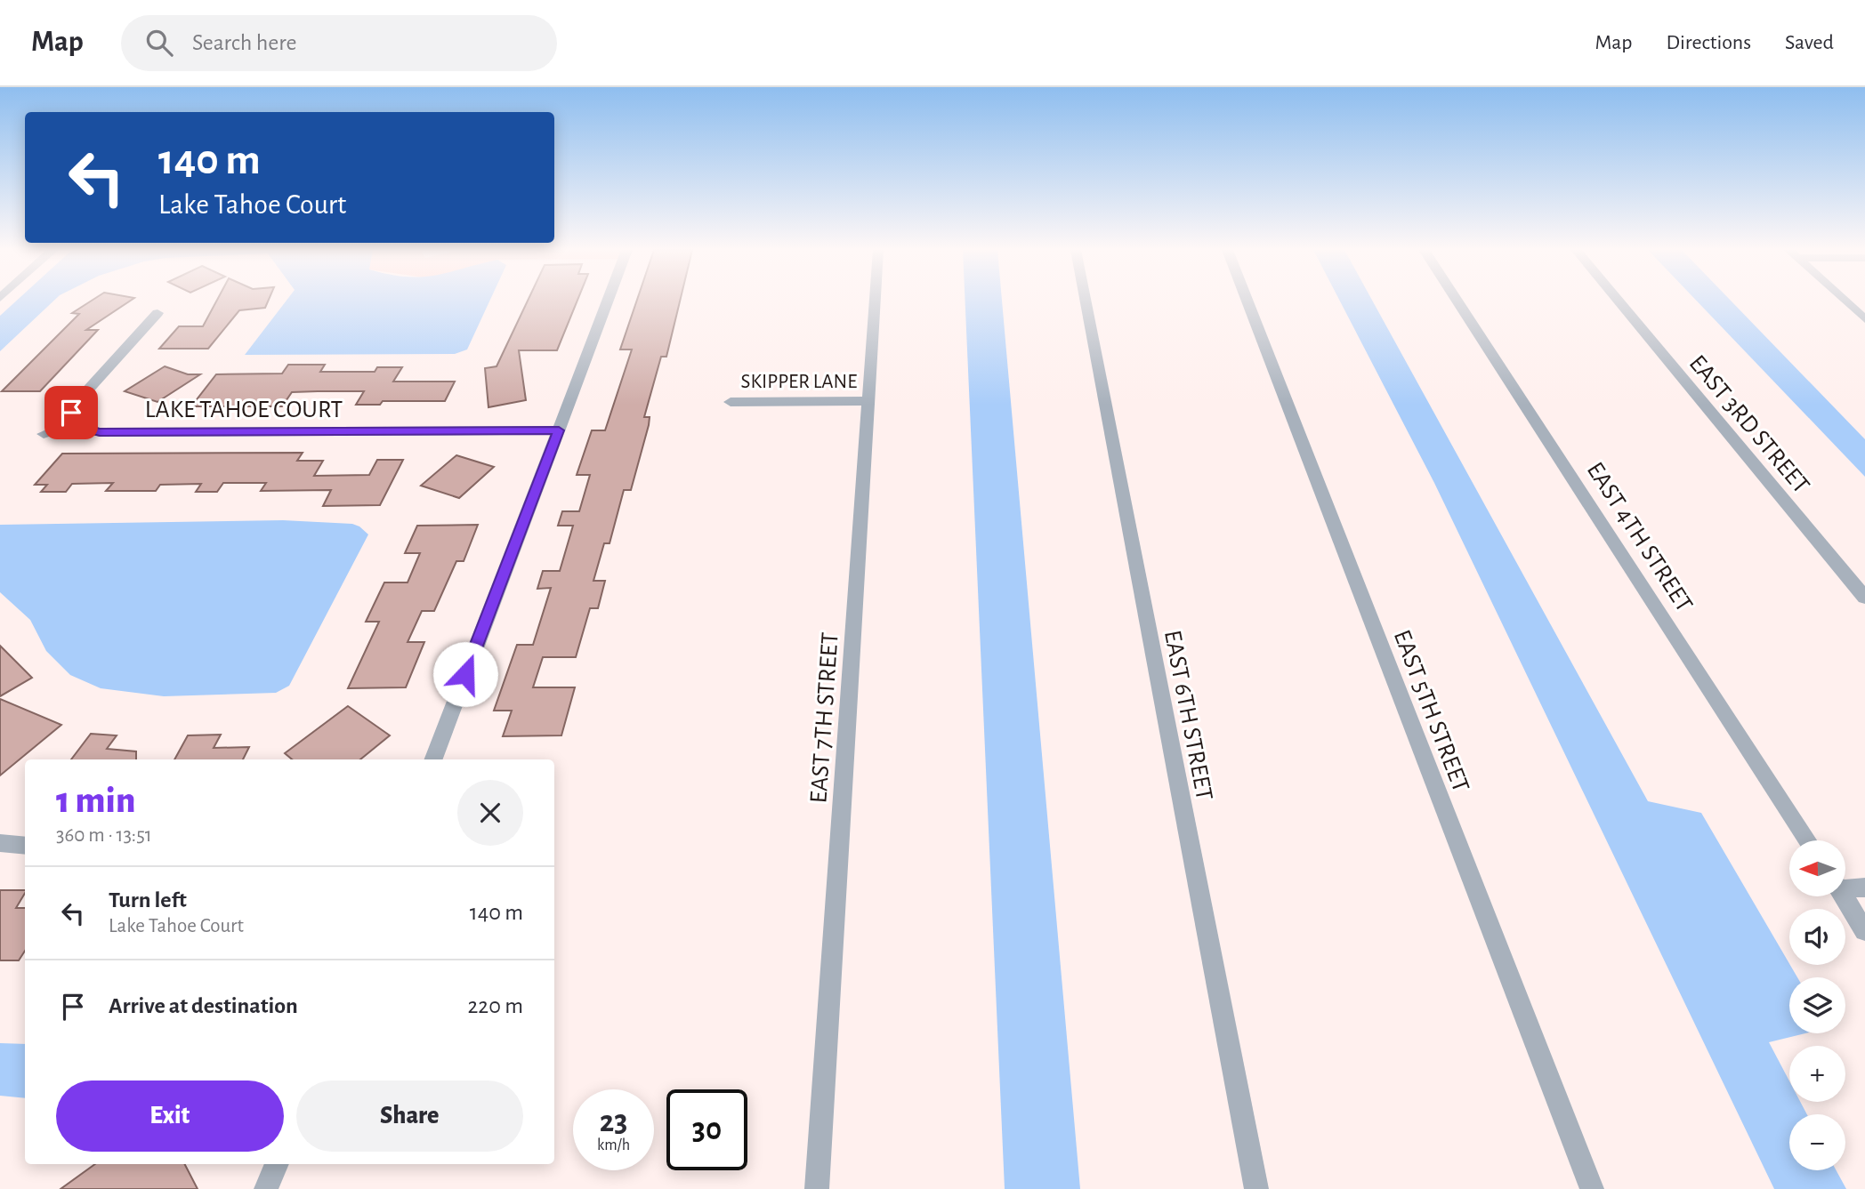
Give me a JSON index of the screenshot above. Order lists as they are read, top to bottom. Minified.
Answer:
{"streets":{"street":["SKIPPER LANE","LAKE TAHOE COURT","EAST 3RD STREET","EAST 4TH STREET","EAST 5TH STREET","EAST 6TH STREET","EAST 7TH STREET"]},"crossings":[["SKIPPER LANE","EAST 7TH STREET"]],"north":"left","page":{"header":"Map","search":"Search here","nav":["Map","Directions","Saved"],"turn":["140 m","Lake Tahoe Court"],"heading":["1 min","360 m · 13:51"],"map_buttons":["+","−"],"list":[{"name":"Turn left","note":"Lake Tahoe Court","value":"140 m"},{"name":"Arrive at destination","value":"220 m"}],"buttons":["Exit","Share"],"speed":"23 km/h","limit":"30"}}
